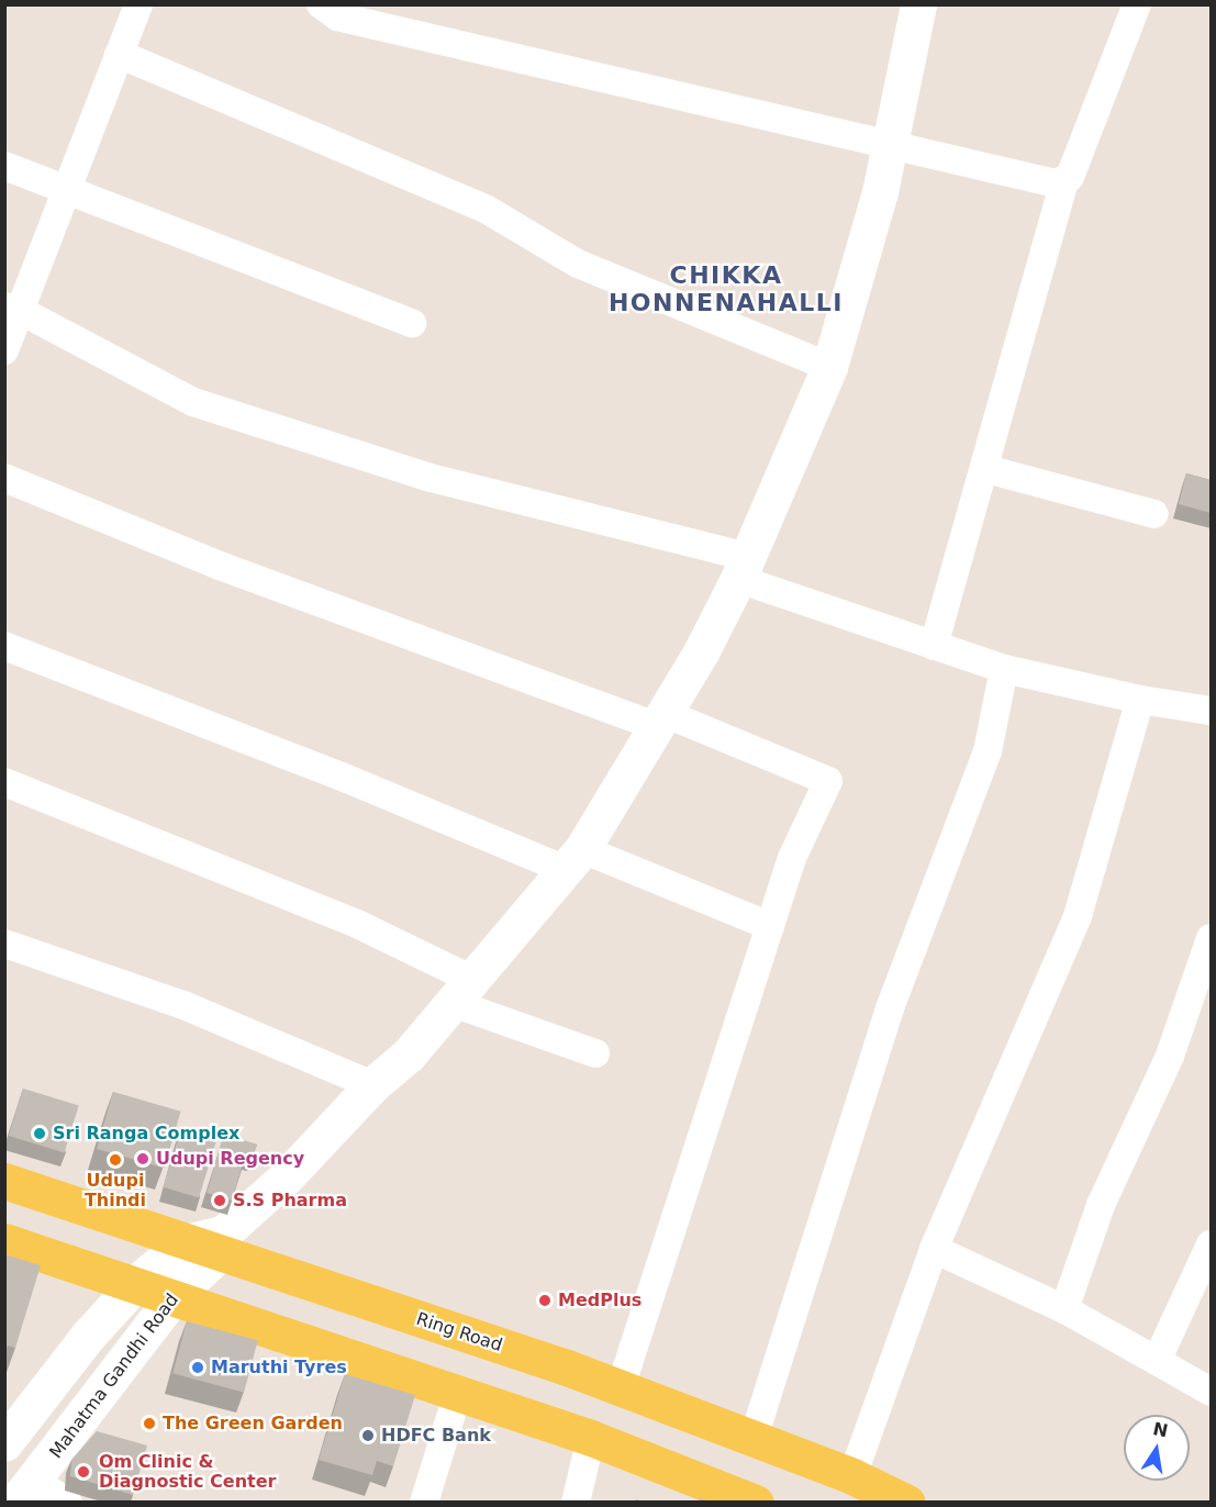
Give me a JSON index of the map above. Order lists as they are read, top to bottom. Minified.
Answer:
{"streets":{"main road":["Ring Road"],"street":["Mahatma Gandhi Road"]},"crossings":[["Ring Road","Mahatma Gandhi Road"]],"districts":["CHIKKA HONNENAHALLI"],"places":["Sri Ranga Complex","Udupi Regency","Udupi Thindi","S.S Pharma","MedPlus","Maruthi Tyres","The Green Garden","HDFC Bank","Om Clinic & Diagnostic Center"],"north":"top"}
